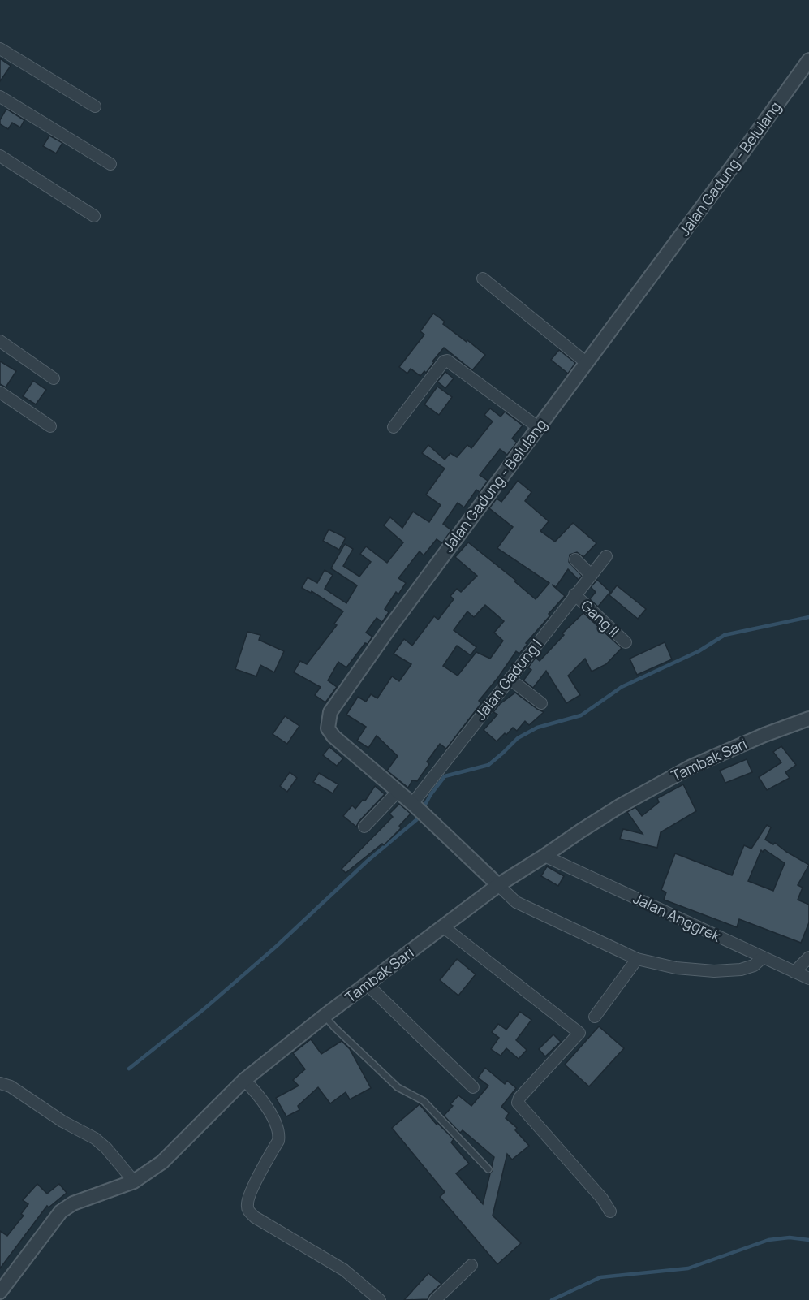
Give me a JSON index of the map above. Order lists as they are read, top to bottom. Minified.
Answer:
{"streets":{"street":["Jalan Gadung - Belulang","Gang II","Jalan Gadung I","Tambak Sari","Jalan Anggrek"]},"crossings":[["Jalan Gadung - Belulang","Jalan Gadung I"],["Jalan Gadung - Belulang","Tambak Sari"],["Gang II","Jalan Gadung I"],["Tambak Sari","Jalan Anggrek"]]}
